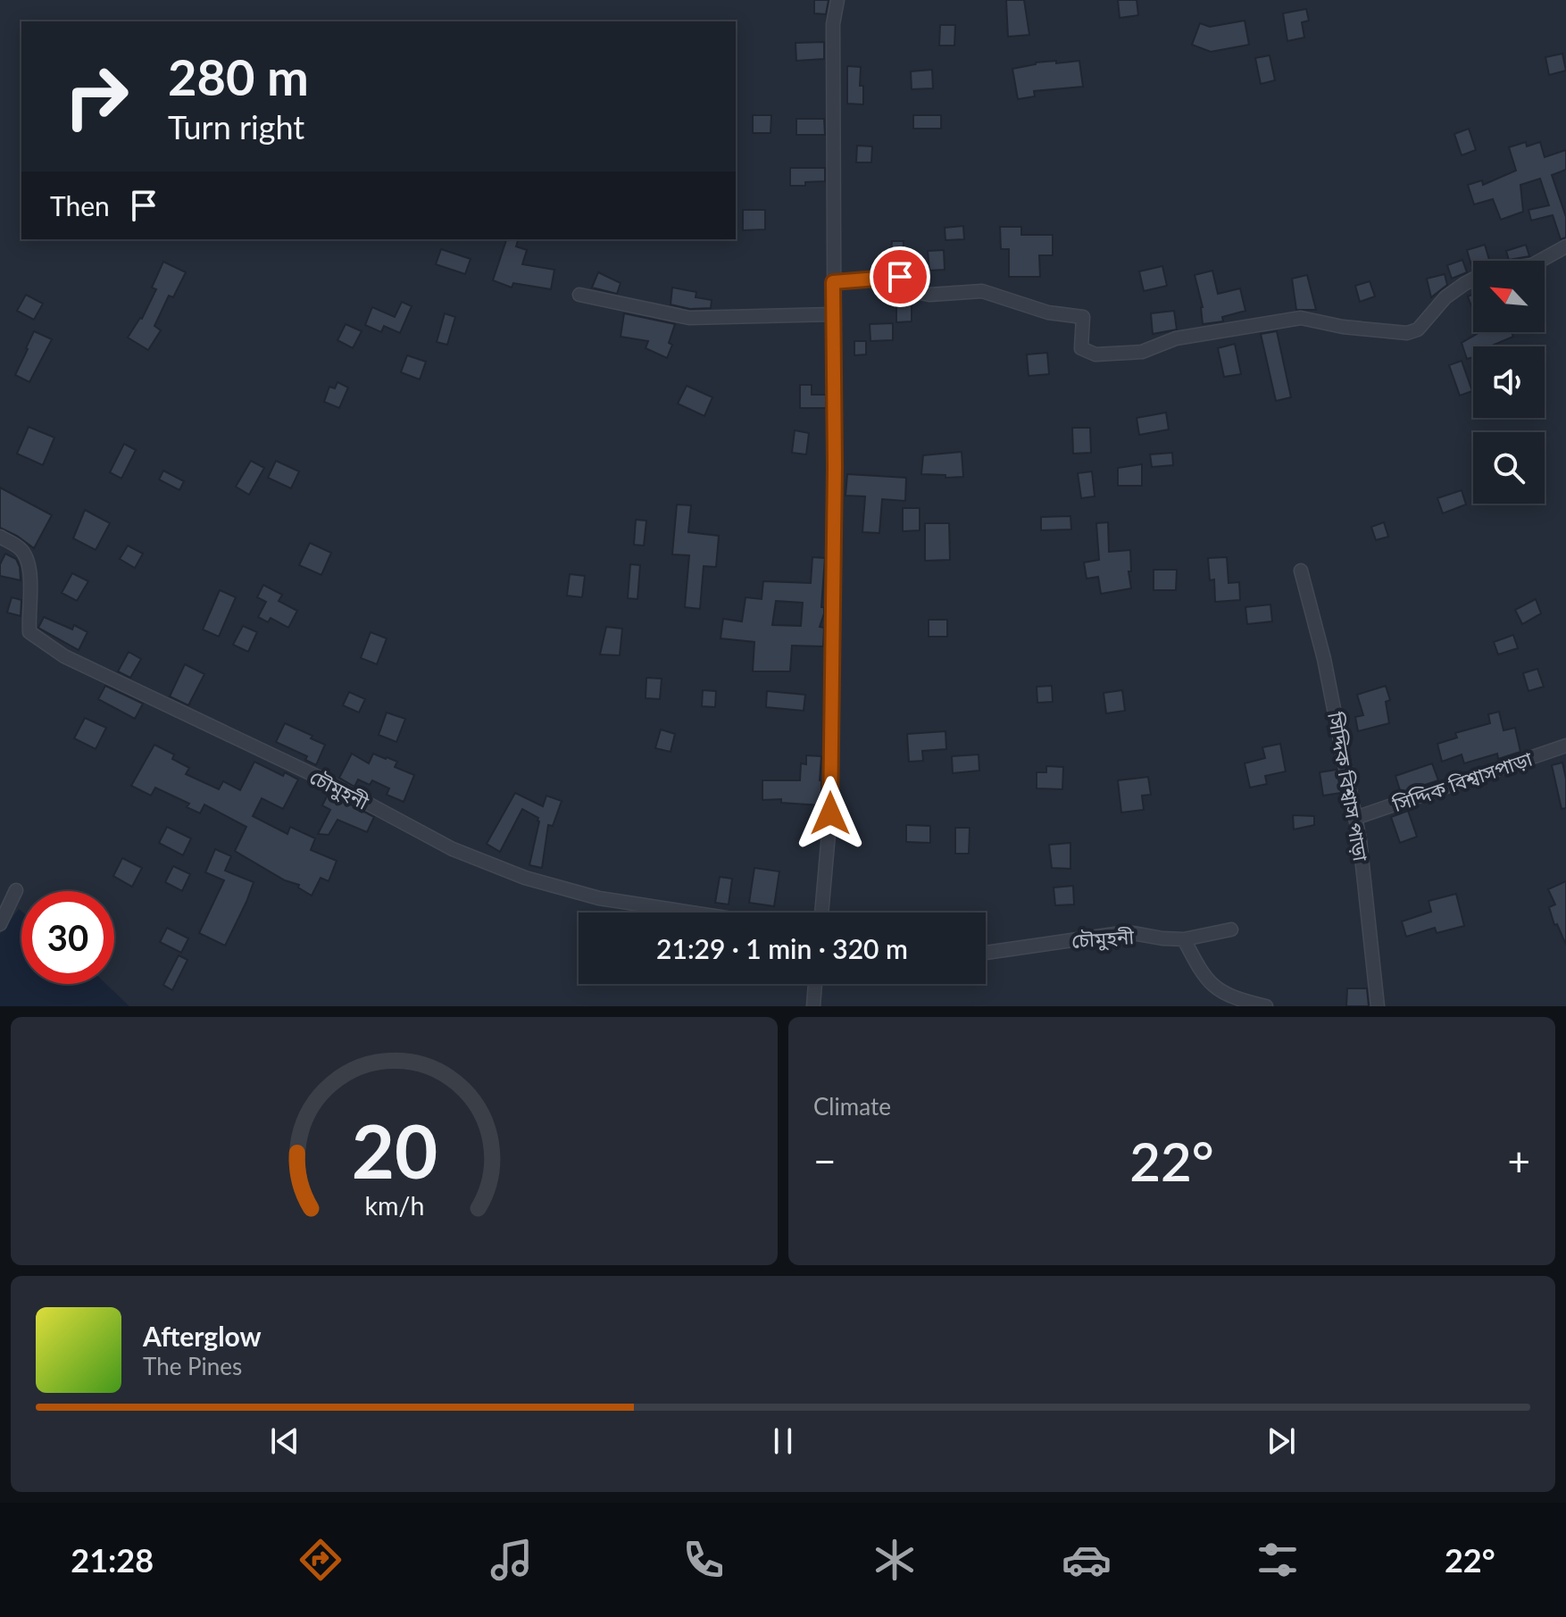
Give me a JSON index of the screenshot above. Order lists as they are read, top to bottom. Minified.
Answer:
{"streets":{"street":["সিদ্দিক বিশ্বাসপাড়া","সিদ্দিক বিশ্বাস পাড়া","চৌমুহনী"]},"crossings":[["সিদ্দিক বিশ্বাসপাড়া","সিদ্দিক বিশ্বাস পাড়া"]],"north":"top left","page":{"turn":["280 m","Turn right"],"then":"Then","limit":"30","trip":"21:29 · 1 min · 320 m","tile":"Climate","heat":["−","22°","+"],"song":["Afterglow","The Pines"],"tabs":["21:28","22°"],"gauge":["20","km/h"]}}
